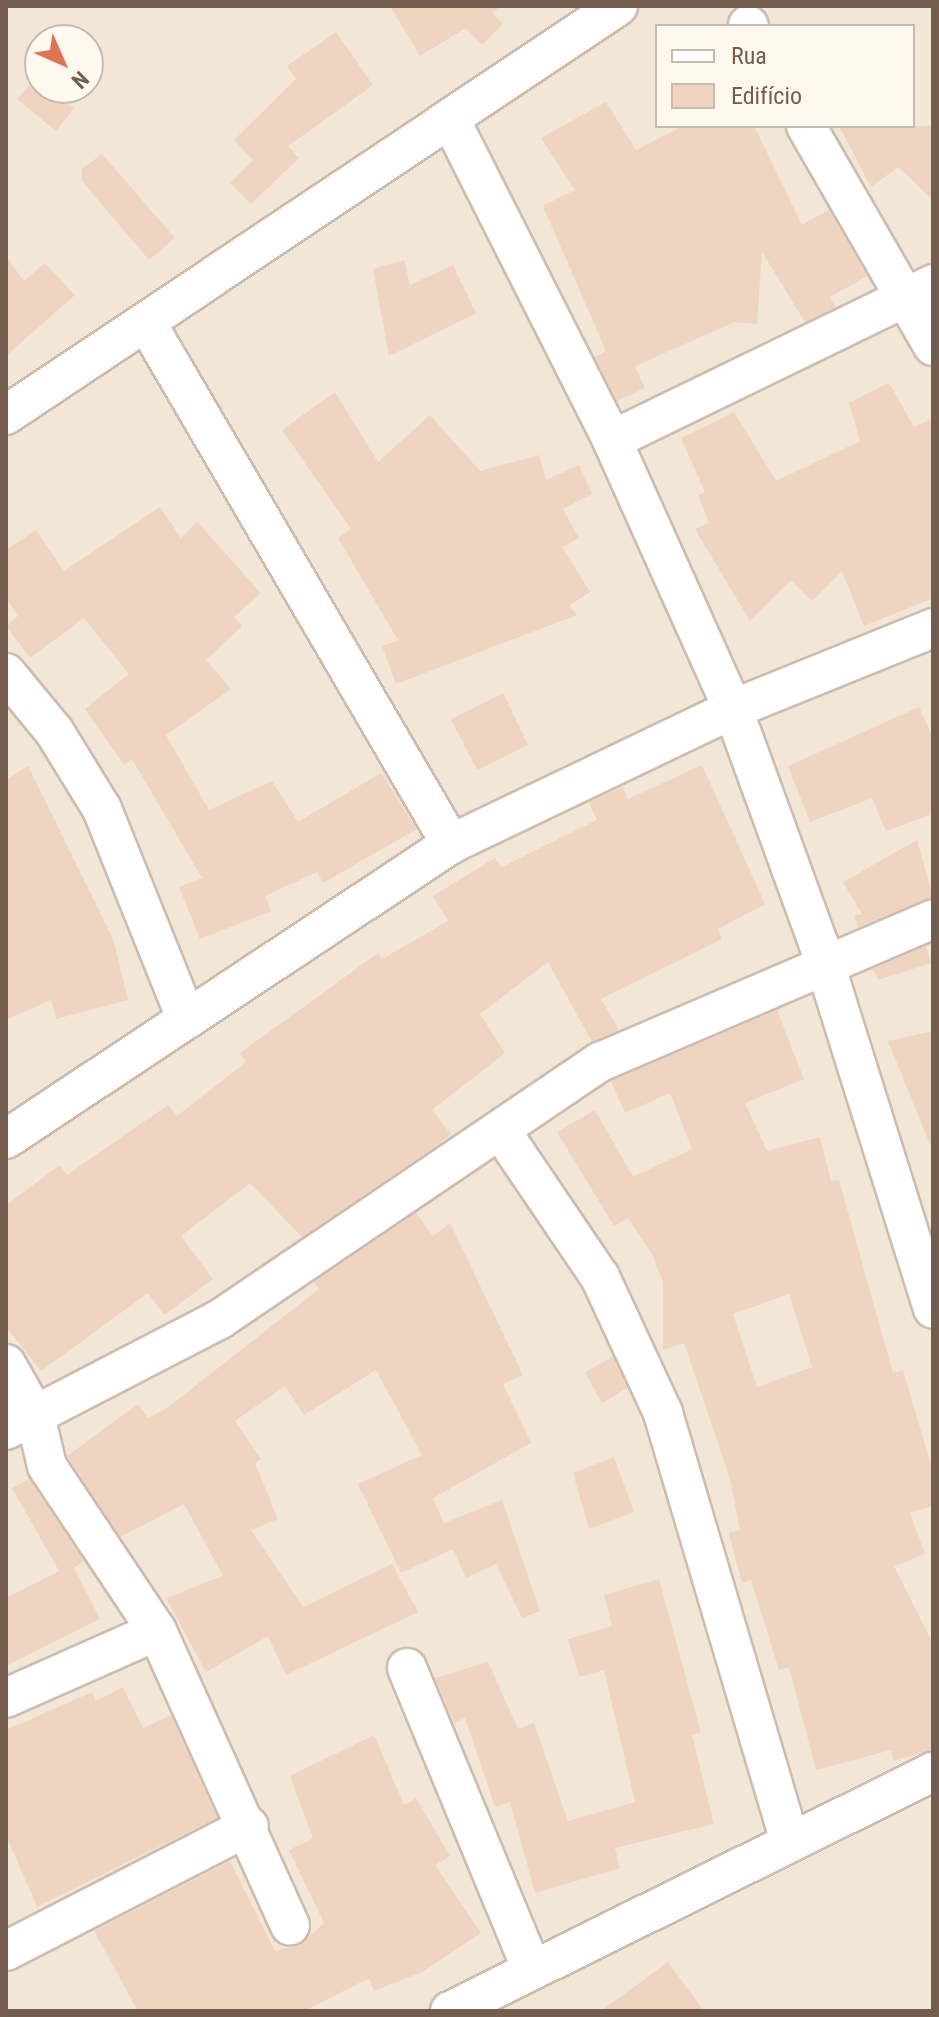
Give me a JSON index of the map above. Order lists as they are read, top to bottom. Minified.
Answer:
{"legend":["Rua","Edifício"],"north":"bottom right"}
